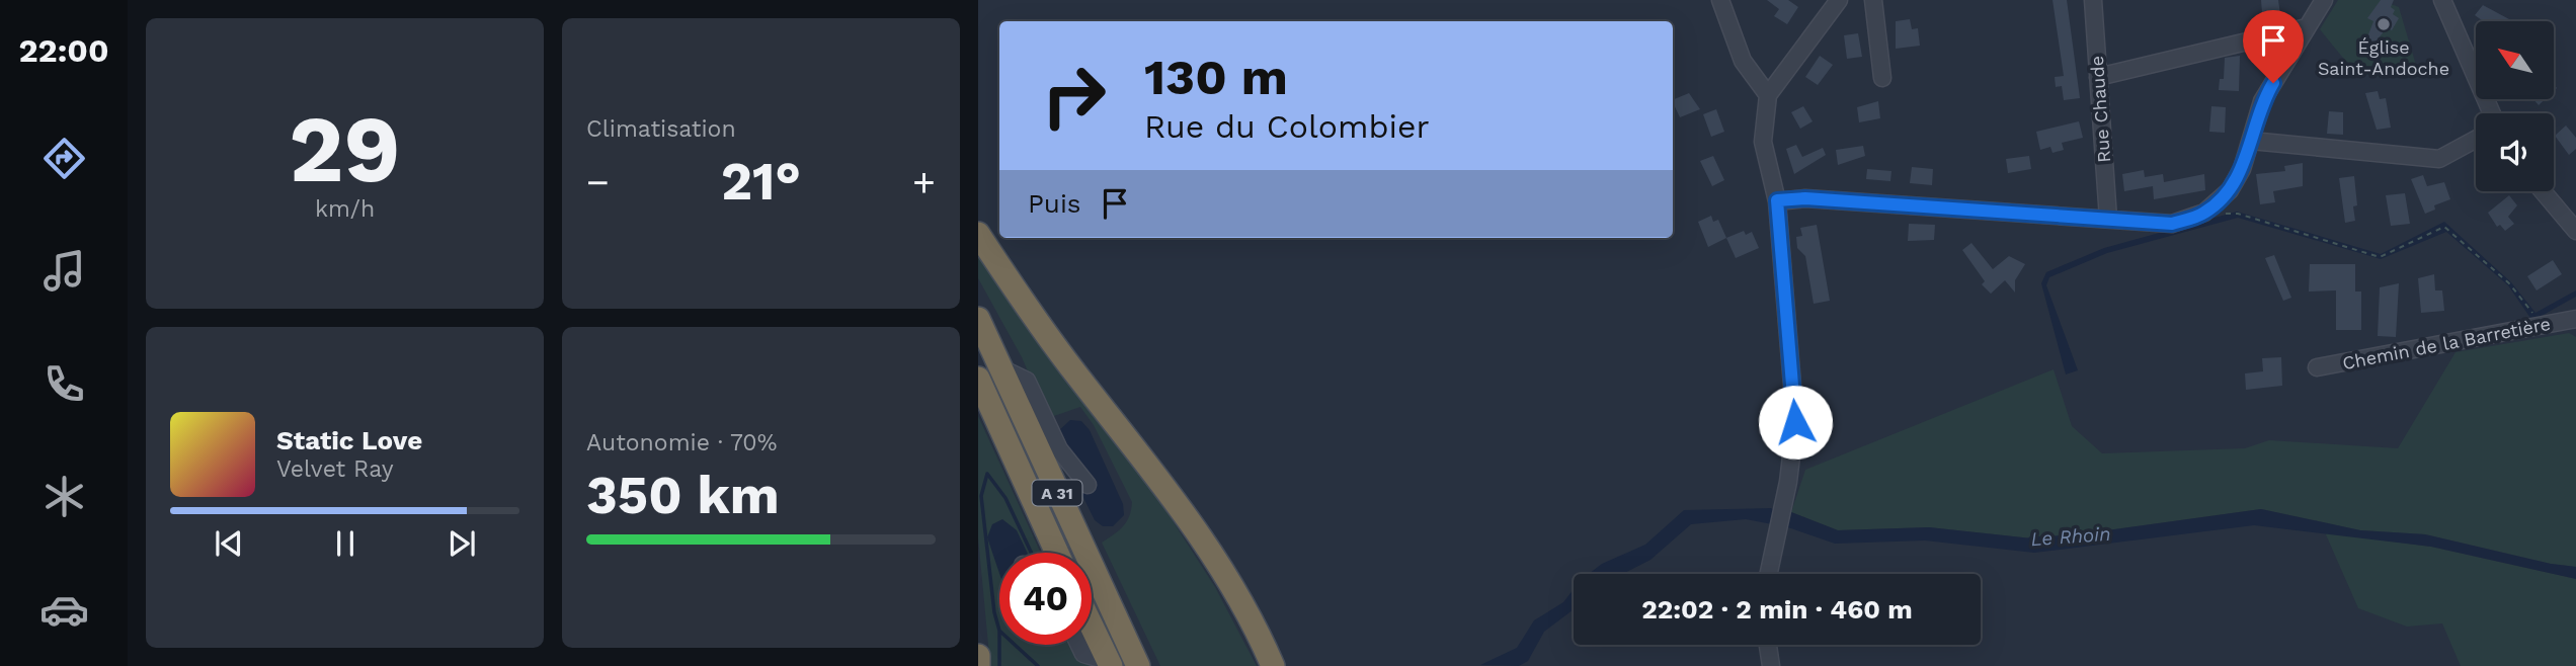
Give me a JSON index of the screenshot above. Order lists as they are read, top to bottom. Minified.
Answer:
{"streets":{"highway":["A 31"],"street":["Rue Chaude","Chemin de la Barretière"]},"water":["Le Rhoin"],"places":["Église Saint-Andoche"],"north":"top left","page":{"tabs":"22:00","tile":[["29","km/h"],"Climatisation",["Autonomie · 70%","350 km"]],"turn":["130 m","Rue du Colombier"],"heat":["−","21°","+"],"then":"Puis","song":["Static Love","Velvet Ray"],"limit":"40","trip":"22:02 · 2 min · 460 m"}}
